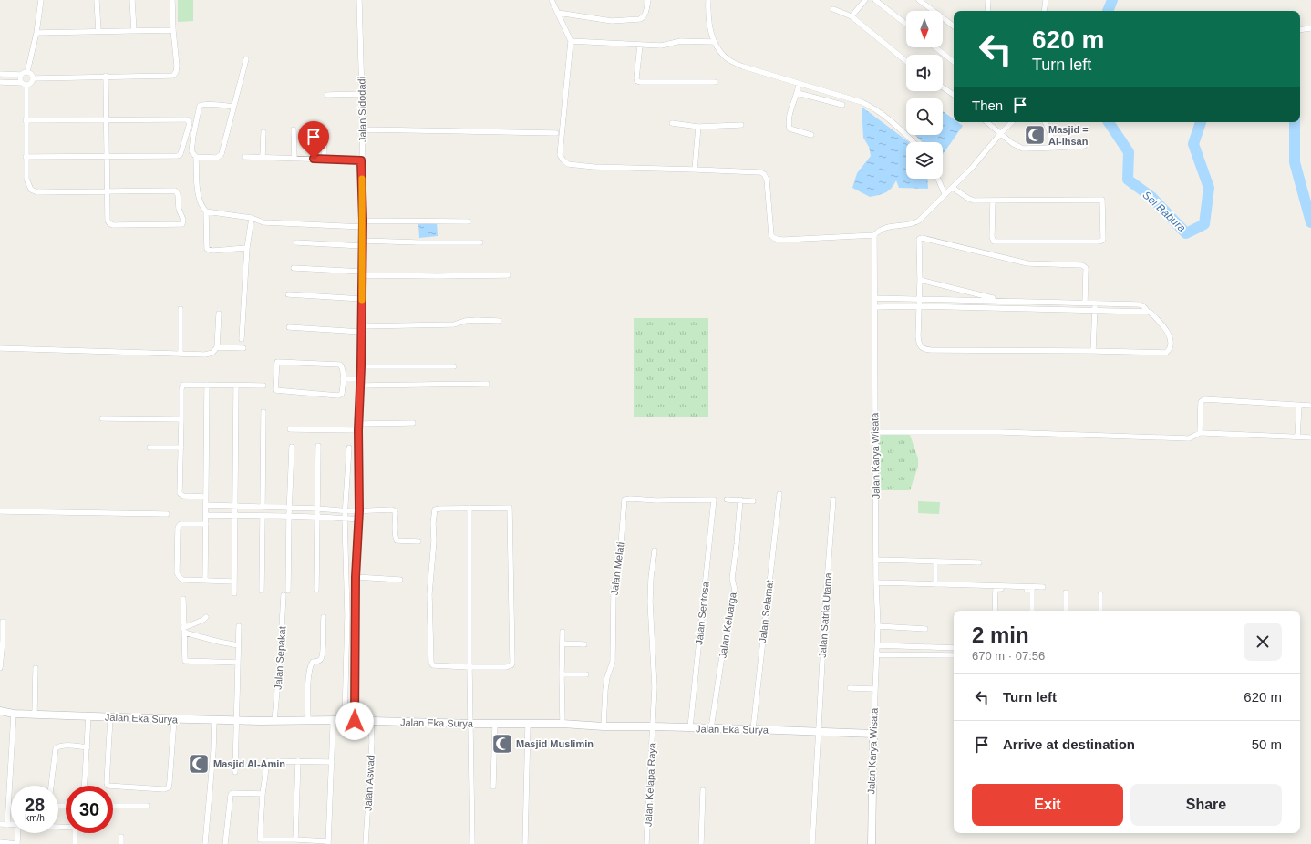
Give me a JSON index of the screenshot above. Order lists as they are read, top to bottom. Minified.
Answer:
{"streets":{"street":["Jalan Sidodadi","Jalan Karya Wisata","Jalan Melati","Jalan Selamat","Jalan Sentosa","Jalan Satria Utama","Jalan Keluarga","Jalan Sepakat","Jalan Eka Surya","Jalan Aswad","Jalan Kelapa Raya"]},"crossings":[["Jalan Sidodadi","Jalan Eka Surya"],["Jalan Karya Wisata","Jalan Eka Surya"],["Jalan Melati","Jalan Sentosa"],["Jalan Melati","Jalan Eka Surya"],["Jalan Selamat","Jalan Eka Surya"],["Jalan Sentosa","Jalan Eka Surya"],["Jalan Satria Utama","Jalan Eka Surya"],["Jalan Keluarga","Jalan Eka Surya"],["Jalan Sepakat","Jalan Eka Surya"],["Jalan Eka Surya","Jalan Aswad"],["Jalan Eka Surya","Jalan Kelapa Raya"]],"water":["Sei Babura"],"places":{"mosque":["Masjid = Al-Ihsan","Masjid Muslimin","Masjid Al-Amin"]},"north":"bottom","page":{"turn":["620 m","Turn left"],"then":"Then","heading":["2 min","670 m · 07:56"],"list":[{"name":"Turn left","value":"620 m"},{"name":"Arrive at destination","value":"50 m"}],"buttons":["Exit","Share"],"speed":"28 km/h","limit":"30"}}
